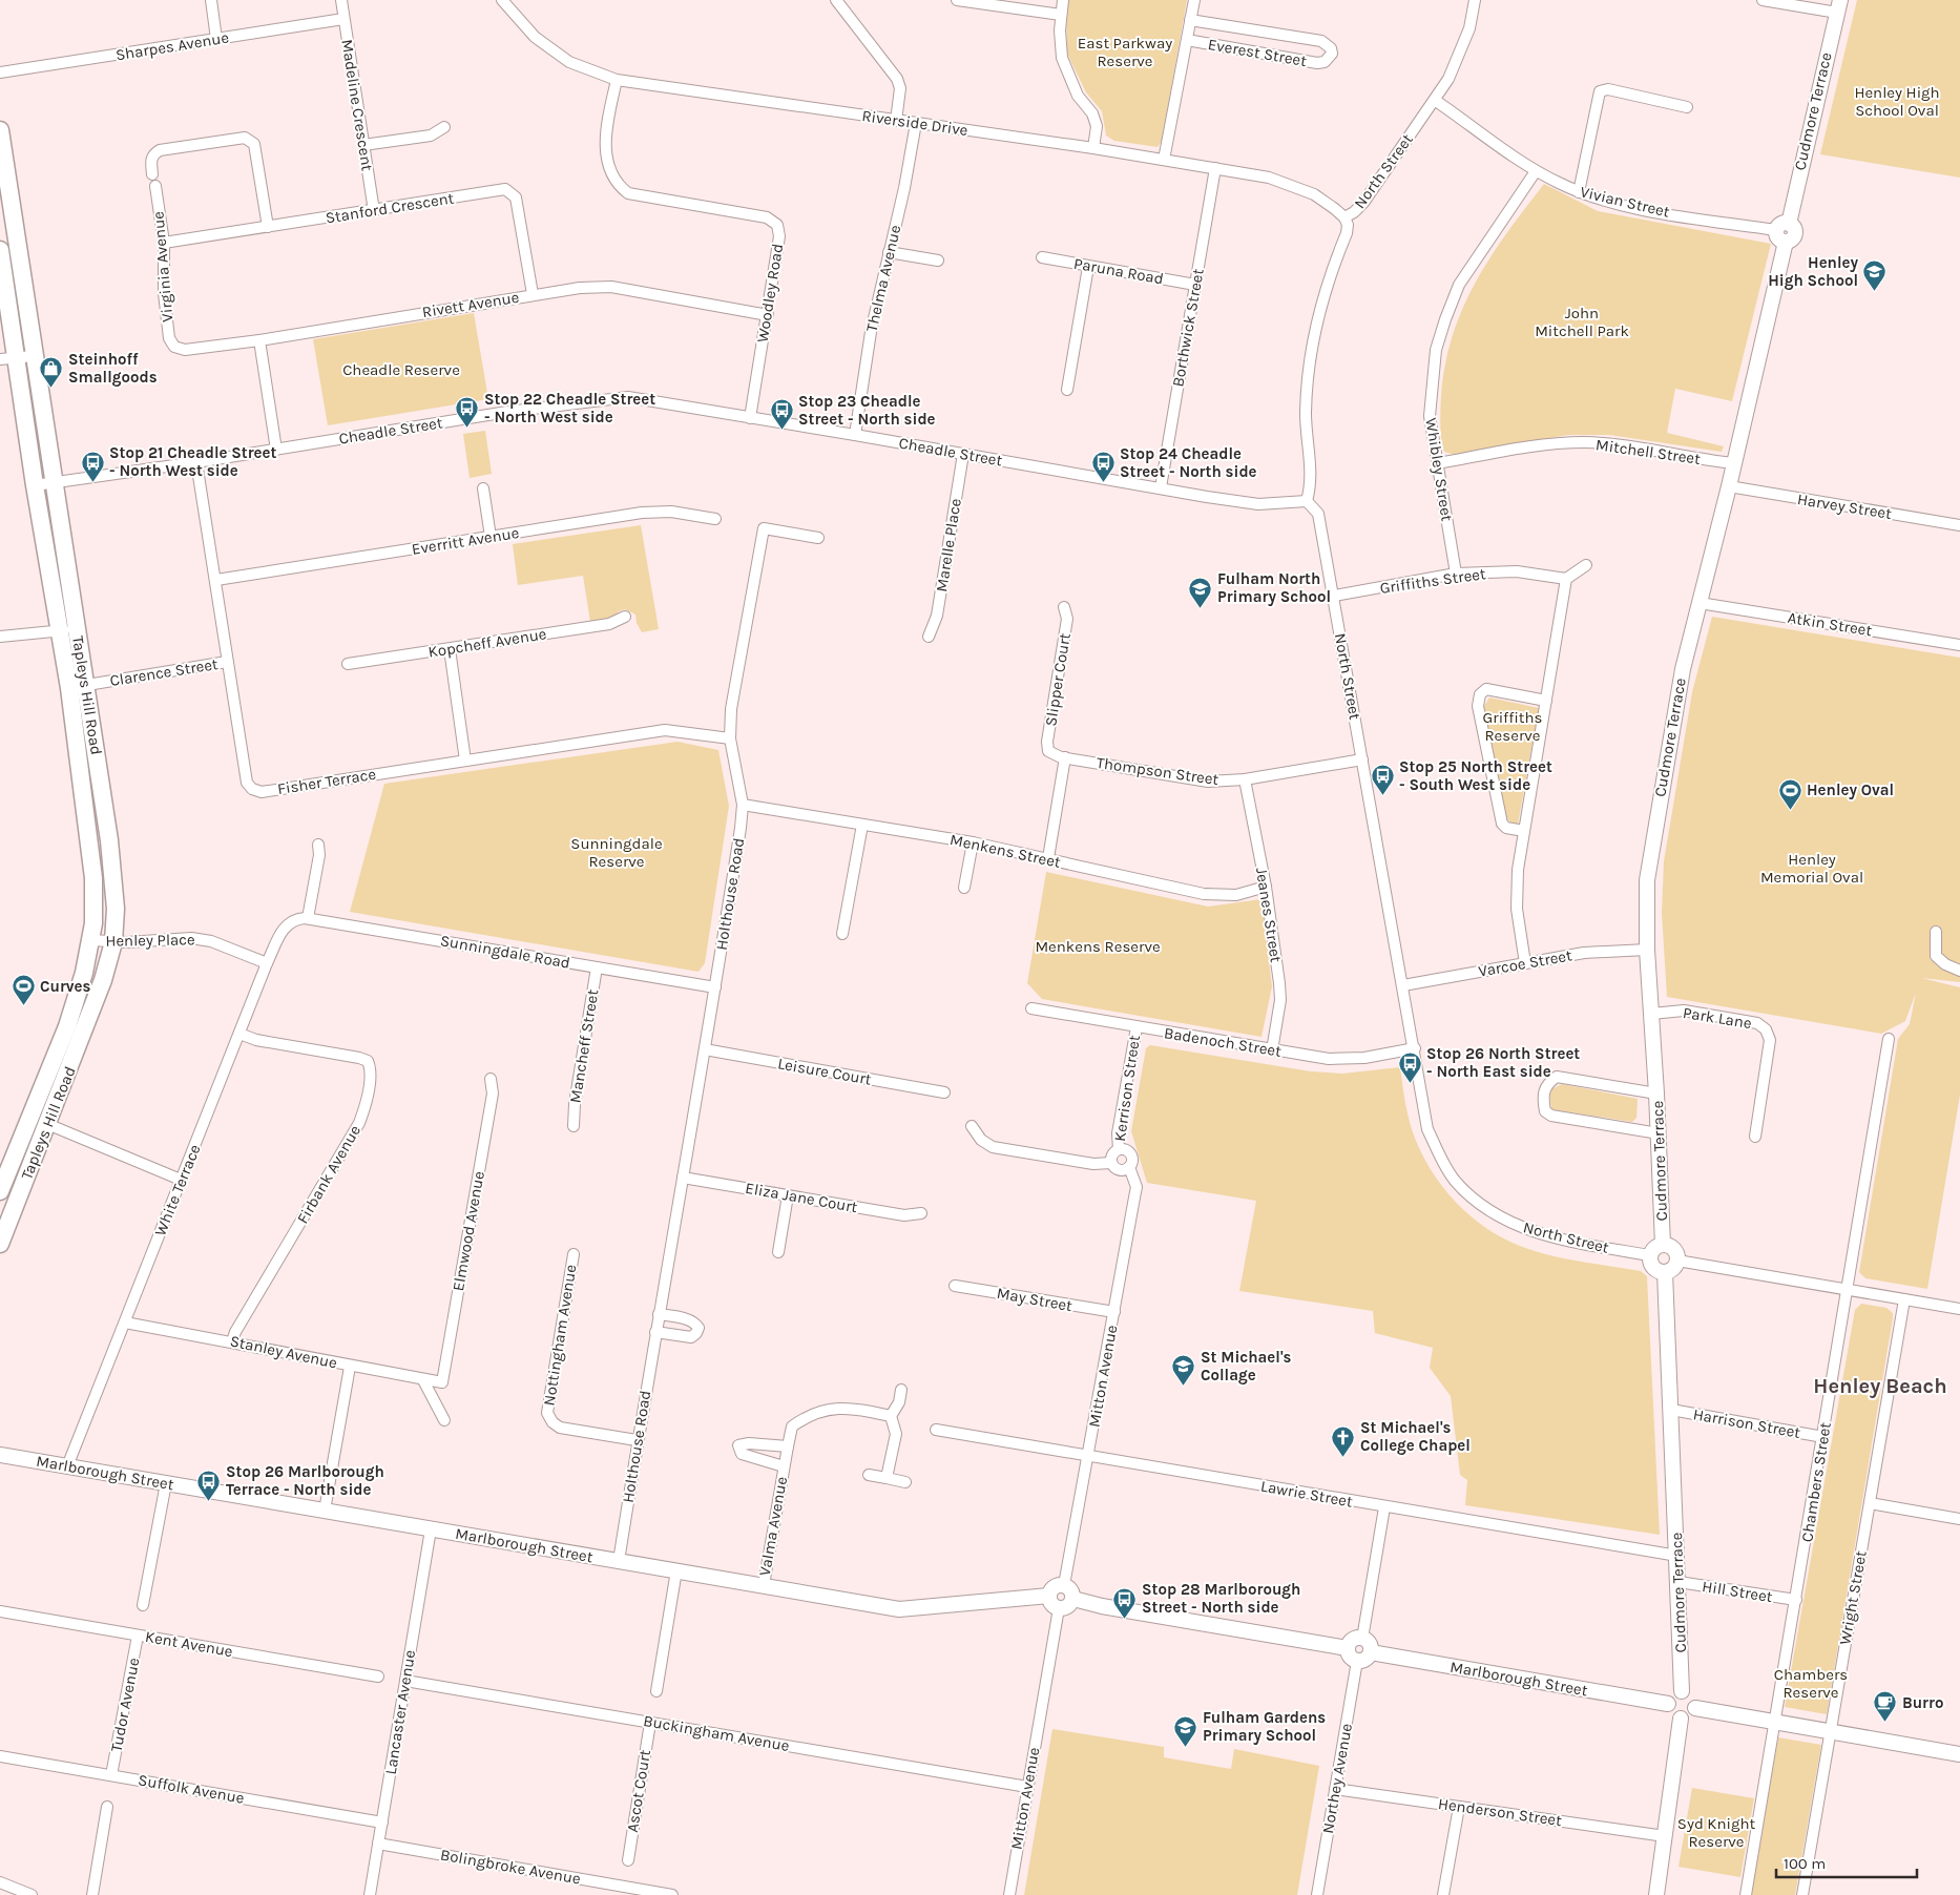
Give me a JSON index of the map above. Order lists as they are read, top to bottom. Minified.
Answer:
{"streets":{"main road":["Tapleys Hill Road"],"street":["Sharpes Avenue","Everest Street","Madeline Crescent","Cudmore Terrace","Riverside Drive","North Street","Vivian Street","Stanford Crescent","Virginia Avenue","Paruna Road","Thelma Avenue","Woodley Road","Rivett Avenue","Borthwick Street","Cheadle Street","Mitchell Street","Whibley Street","Harvey Street","Everritt Avenue","Marelle Place","Griffiths Street","Atkin Street","Kopcheff Avenue","Clarence Street","Slipper Court","Thompson Street","Fisher Terrace","Menkens Street","Holthouse Road","Jeanes Street","Henley Place","Sunningdale Road","Varcoe Street","Park Lane","Badenoch Street","Mancheff Street","Leisure Court","Kerrison Street","Firbank Avenue","White Terrace","Eliza Jane Court","Elmwood Avenue","May Street","Nottingham Avenue","Stanley Avenue","Mitton Avenue","Harrison Street","Marlborough Street","Chambers Street","Lawrie Street","Valma Avenue","Hill Street","Wright Street","Kent Avenue","Tudor Avenue","Lancaster Avenue","Buckingham Avenue","Northey Avenue","Suffolk Avenue","Ascot Court","Henderson Street","Bolingbroke Avenue"]},"crossings":[["Sharpes Avenue","Madeline Crescent"],["Everest Street","Riverside Drive"],["Madeline Crescent","Stanford Crescent"],["Cudmore Terrace","North Street"],["Cudmore Terrace","Vivian Street"],["Cudmore Terrace","Mitchell Street"],["Cudmore Terrace","Harvey Street"],["Cudmore Terrace","Atkin Street"],["Cudmore Terrace","Varcoe Street"],["Cudmore Terrace","Park Lane"],["Cudmore Terrace","Harrison Street"],["Cudmore Terrace","Marlborough Street"],["Cudmore Terrace","Lawrie Street"],["Cudmore Terrace","Hill Street"],["Riverside Drive","North Street"],["Riverside Drive","Thelma Avenue"],["Riverside Drive","Woodley Road"],["Riverside Drive","Borthwick Street"],["North Street","Vivian Street"],["North Street","Cheadle Street"],["North Street","Griffiths Street"],["North Street","Thompson Street"],["North Street","Varcoe Street"],["North Street","Badenoch Street"],["Vivian Street","Whibley Street"],["Stanford Crescent","Virginia Avenue"],["Stanford Crescent","Rivett Avenue"],["Virginia Avenue","Rivett Avenue"],["Paruna Road","Borthwick Street"],["Thelma Avenue","Cheadle Street"],["Woodley Road","Rivett Avenue"],["Woodley Road","Cheadle Street"],["Borthwick Street","Cheadle Street"],["Cheadle Street","Marelle Place"],["Cheadle Street","Tapleys Hill Road"],["Cheadle Street","Fisher Terrace"],["Mitchell Street","Whibley Street"],["Whibley Street","Griffiths Street"],["Everritt Avenue","Fisher Terrace"],["Clarence Street","Tapleys Hill Road"],["Clarence Street","Fisher Terrace"],["Slipper Court","Thompson Street"],["Tapleys Hill Road","Henley Place"],["Thompson Street","Jeanes Street"],["Fisher Terrace","Holthouse Road"],["Menkens Street","Holthouse Road"],["Menkens Street","Jeanes Street"],["Holthouse Road","Sunningdale Road"],["Holthouse Road","Leisure Court"],["Holthouse Road","Eliza Jane Court"],["Holthouse Road","Nottingham Avenue"],["Holthouse Road","Marlborough Street"],["Jeanes Street","Badenoch Street"],["Henley Place","White Terrace"],["Sunningdale Road","Mancheff Street"],["Sunningdale Road","White Terrace"],["Badenoch Street","Kerrison Street"],["Kerrison Street","Mitton Avenue"],["Firbank Avenue","White Terrace"],["Firbank Avenue","Stanley Avenue"],["White Terrace","Stanley Avenue"],["White Terrace","Marlborough Street"],["Elmwood Avenue","Stanley Avenue"],["May Street","Mitton Avenue"],["Mitton Avenue","Marlborough Street"],["Mitton Avenue","Lawrie Street"],["Mitton Avenue","Buckingham Avenue"],["Harrison Street","Chambers Street"],["Marlborough Street","Valma Avenue"],["Marlborough Street","Lancaster Avenue"],["Marlborough Street","Northey Avenue"],["Chambers Street","Hill Street"],["Kent Avenue","Tudor Avenue"],["Tudor Avenue","Suffolk Avenue"],["Lancaster Avenue","Buckingham Avenue"],["Lancaster Avenue","Suffolk Avenue"],["Lancaster Avenue","Bolingbroke Avenue"],["Buckingham Avenue","Ascot Court"],["Northey Avenue","Henderson Street"]],"districts":["Henley Beach"],"parks":["East Parkway Reserve","Henley High School Oval","John Mitchell Park","Cheadle Reserve","Griffiths Reserve","Sunningdale Reserve","Henley Memorial Oval","Menkens Reserve","Chambers Reserve","Syd Knight Reserve"],"places":{"school or university":["Henley High School","Fulham North Primary School","St Michael's Collage","Fulham Gardens Primary School"],"shop":["Steinhoff Smallgoods"],"bus stop":["Stop 22 Cheadle Street - North West side","Stop 23 Cheadle Street - North side","Stop 21 Cheadle Street - North West side","Stop 24 Cheadle Street - North side","Stop 25 North Street - South West side","Stop 26 North Street - North East side","Stop 26 Marlborough Terrace - North side","Stop 28 Marlborough Street - North side"],"sports":["Henley Oval","Curves"],"church":["St Michael's College Chapel"],"cafe":["Burro"]},"scale_bar":"100 m"}
